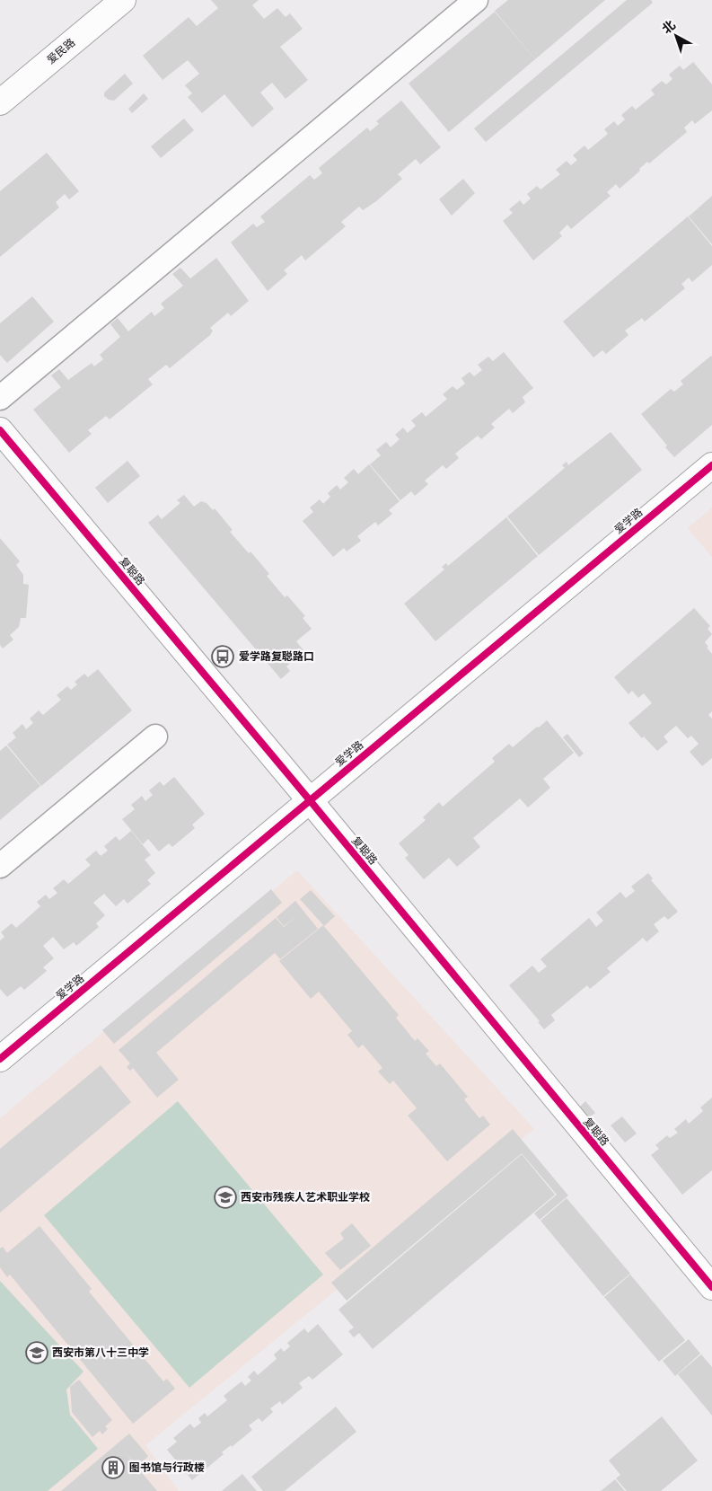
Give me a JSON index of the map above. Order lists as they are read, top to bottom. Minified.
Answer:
{"streets":{"street":["爱民路","爱学路","复聪路"]},"crossings":[["爱学路","复聪路"]],"places":{"bus stop":["爱学路复聪路口"],"school or university":["西安市残疾人艺术职业学校","西安市第八十三中学"],"building":["图书馆与行政楼"]},"north":"top left"}
